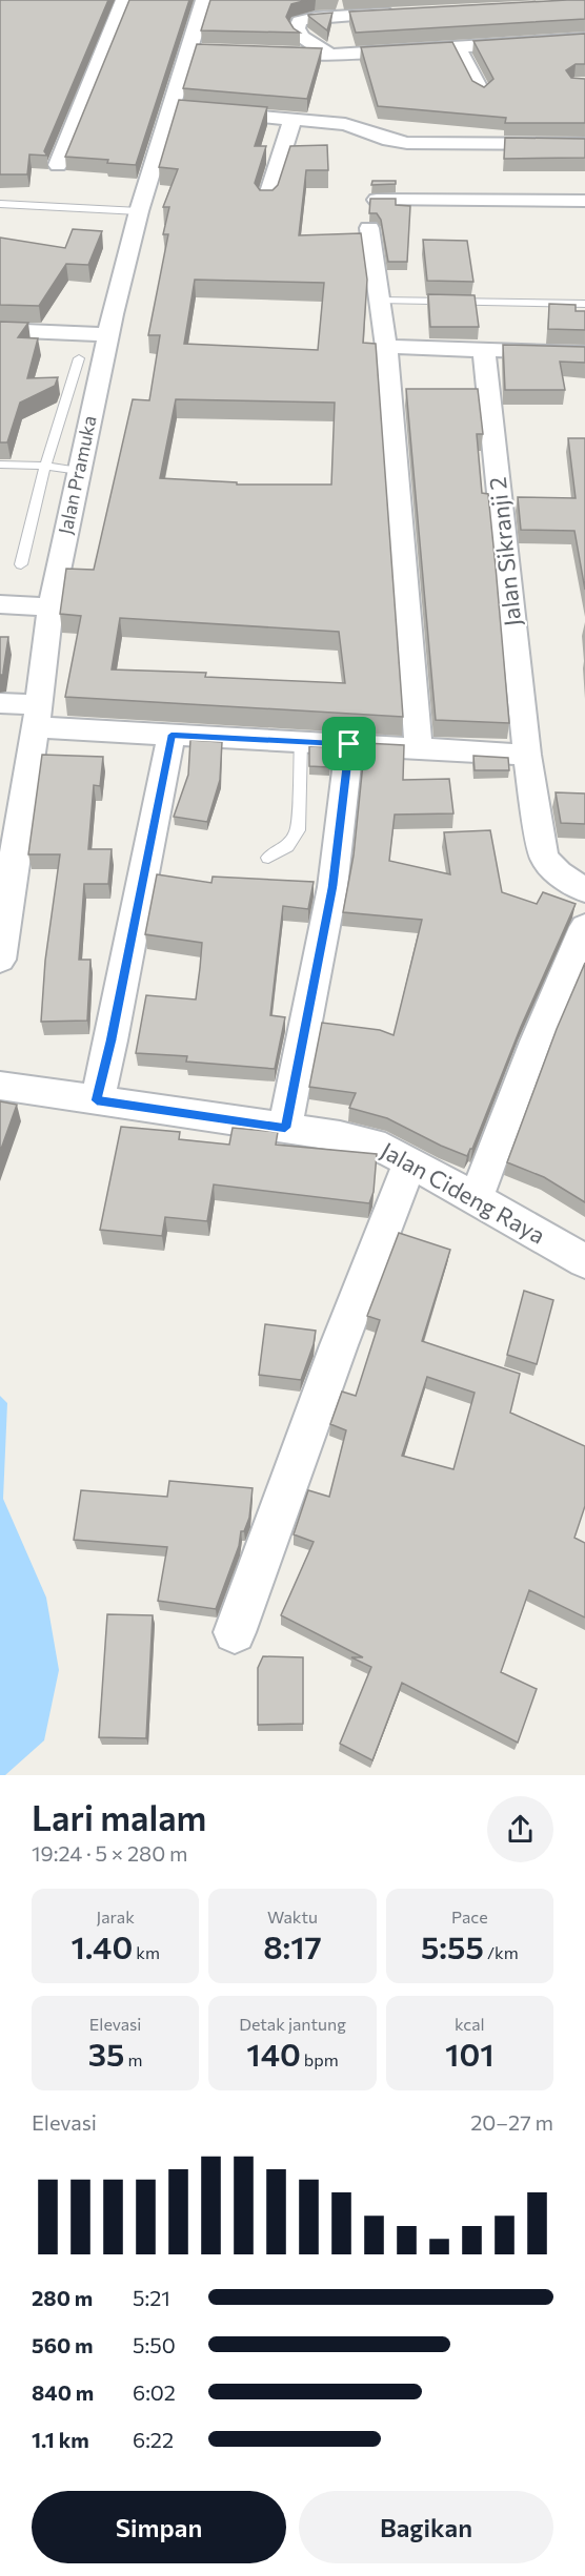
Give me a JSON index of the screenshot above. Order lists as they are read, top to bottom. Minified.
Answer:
{"streets":{"street":["Jalan Pramuka","Jalan Sikranji 2","Jalan Cideng Raya"]},"page":{"heading":["Lari malam","19:24 · 5 × 280 m"],"stats":[["Jarak","1.40 km"],["Waktu","8:17"],["Pace","5:55 /km"],["Elevasi","35 m"],["Detak jantung","140 bpm"],["kcal","101"]],"chart":["Elevasi","20–27 m"],"list":[{"name":"280 m","note":"5:21"},{"name":"560 m","note":"5:50"},{"name":"840 m","note":"6:02"},{"name":"1.1 km","note":"6:22"}],"buttons":["Simpan","Bagikan"]}}
